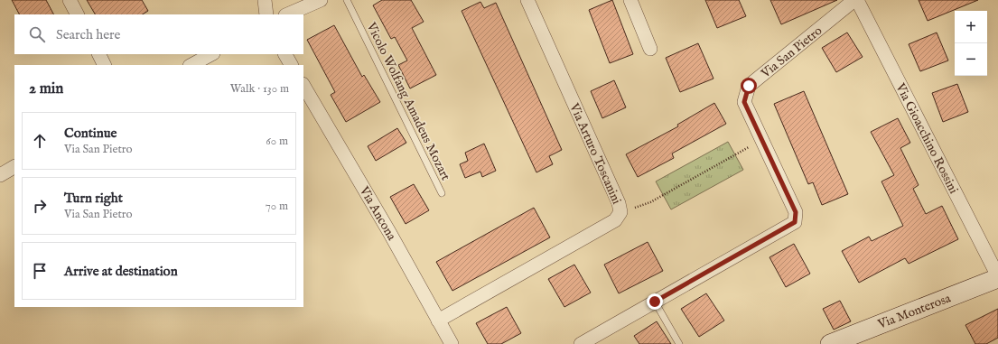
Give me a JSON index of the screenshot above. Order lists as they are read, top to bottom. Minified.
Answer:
{"streets":{"main road":["Via Monterosa"],"street":["Via San Pietro","Via Gioacchino Rossini","Via Arturo Toscanini","Via Ancona"],"lane":["Vicolo Wolfang Amadeus Mozart"]},"crossings":[["Via San Pietro","Via Gioacchino Rossini"],["Via Gioacchino Rossini","Via Monterosa"],["Via Arturo Toscanini","Via Ancona"]],"page":{"map_buttons":["+","−"],"search":"Search here","heading":["2 min","Walk · 130 m"],"list":[["Continue","Via San Pietro","60 m"],["Turn right","Via San Pietro","70 m"],"Arrive at destination"]}}
